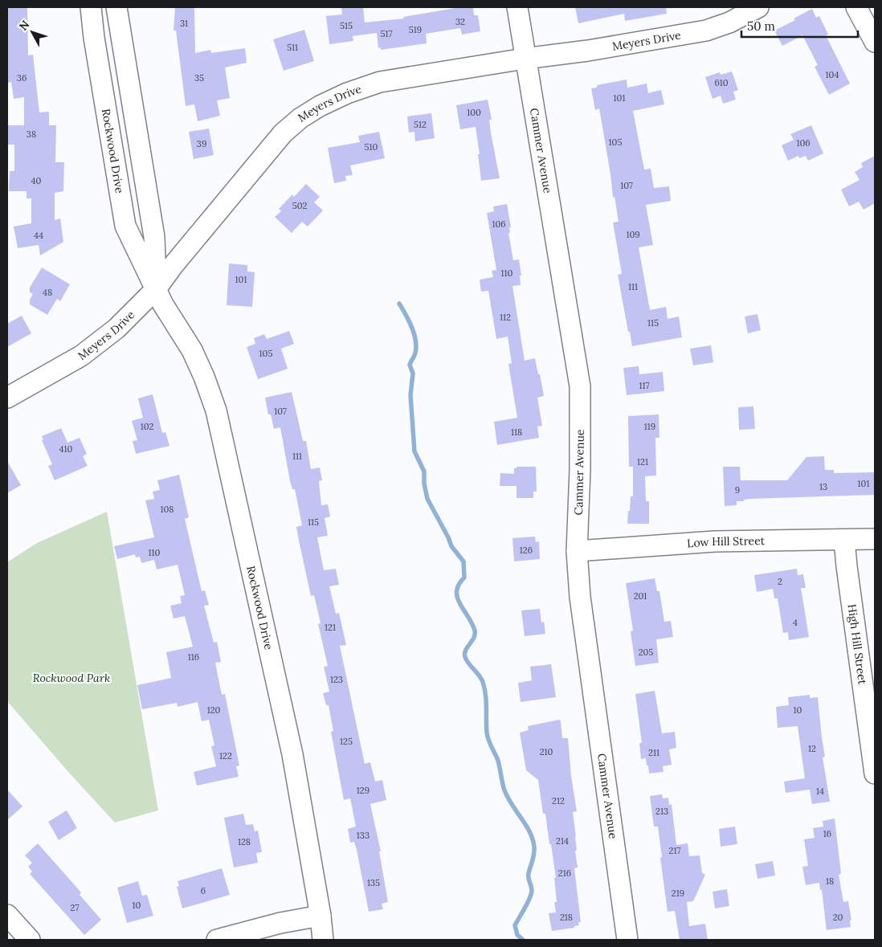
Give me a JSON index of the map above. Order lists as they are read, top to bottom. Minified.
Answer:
{"streets":{"street":["Meyers Drive","Rockwood Drive","Cammer Avenue","Low Hill Street","High Hill Street"]},"crossings":[["Meyers Drive","Rockwood Drive"],["Meyers Drive","Cammer Avenue"],["Cammer Avenue","Low Hill Street"],["Low Hill Street","High Hill Street"]],"parks":["Rockwood Park"],"house_numbers":["32","31","515","519","517","511","104","36","35","610","101","100","512","38","105","106","39","510","40","107","502","106","109","44","110","101","111","48","112","115","105","117","107","102","119","118","410","111","121","101","13","9","108","115","126","110","2","201","4","121","205","116","123","120","10","125","12","210","211","122","129","14","212","213","16","133","214","128","217","216","18","135","6","219","10","27","218","20"],"scale_bar":"50 m","north":"top left"}
